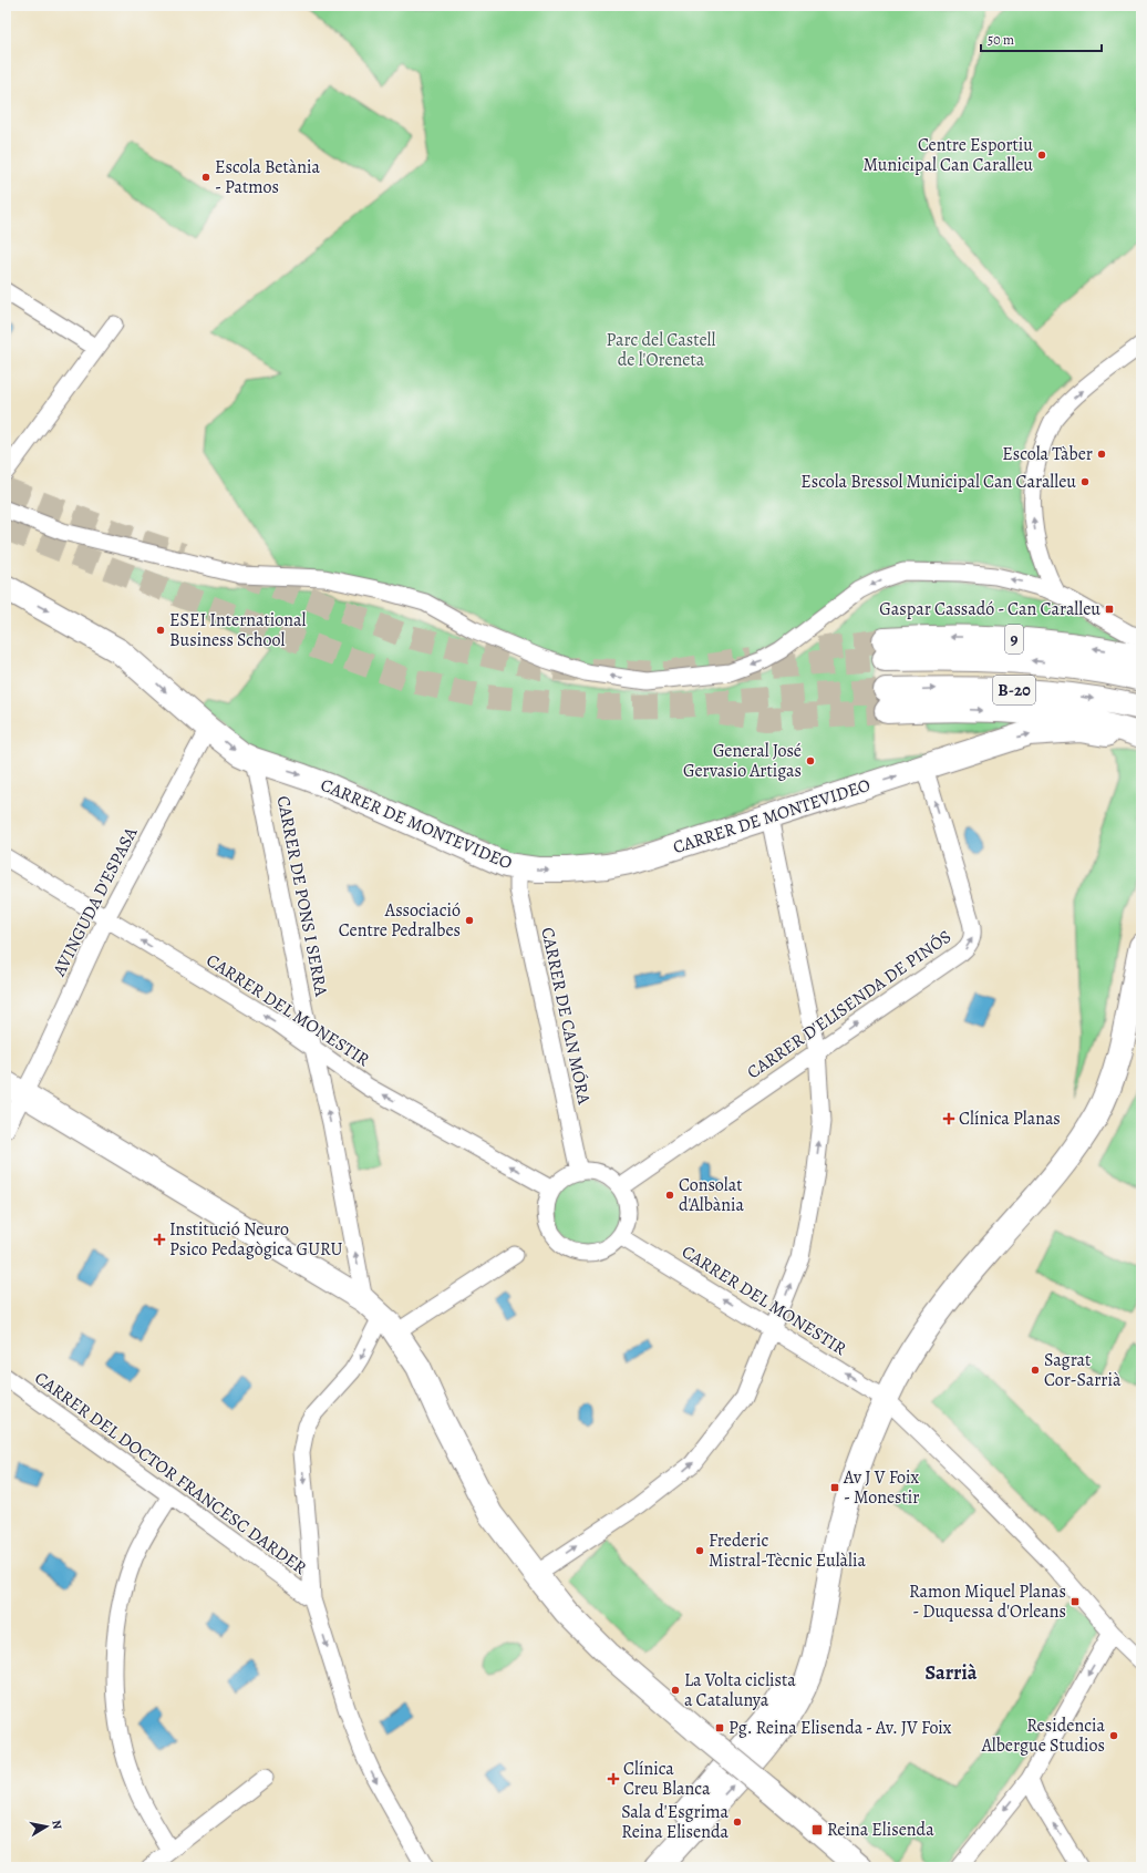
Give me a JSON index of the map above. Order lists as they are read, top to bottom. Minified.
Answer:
{"streets":{"main road":["9","B-20","CARRER DE MONTEVIDEO"],"street":["CARRER DE PONS I SERRA","AVINGUDA D'ESPASA","CARRER D'ELISENDA DE PINÓS","CARRER DEL MONESTIR","CARRER DE CAN MÓRA","CARRER DEL DOCTOR FRANCESC DARDER"]},"crossings":[["9","B-20"],["CARRER DE MONTEVIDEO","CARRER DE PONS I SERRA"],["CARRER DE MONTEVIDEO","AVINGUDA D'ESPASA"],["CARRER DE MONTEVIDEO","CARRER D'ELISENDA DE PINÓS"],["CARRER DE MONTEVIDEO","CARRER DE CAN MÓRA"],["CARRER DE PONS I SERRA","CARRER DEL MONESTIR"],["AVINGUDA D'ESPASA","CARRER DEL MONESTIR"],["CARRER D'ELISENDA DE PINÓS","CARRER DEL MONESTIR"],["CARRER D'ELISENDA DE PINÓS","CARRER DE CAN MÓRA"],["CARRER DEL MONESTIR","CARRER DE CAN MÓRA"]],"one_way":["CARRER DE PONS I SERRA","CARRER D'ELISENDA DE PINÓS","CARRER DEL MONESTIR"],"districts":["Sarrià"],"parks":["Parc del Castell de l'Oreneta"],"places":{"other":["Centre Esportiu Municipal Can Caralleu","Escola Betània - Patmos","Escola Tàber","Escola Bressol Municipal Can Caralleu","ESEI International Business School","General José Gervasio Artigas","Associació Centre Pedralbes","Consolat d'Albània","Sagrat Cor-Sarrià","Frederic Mistral-Tècnic Eulàlia","La Volta ciclista a Catalunya","Residencia Albergue Studios","Sala d'Esgrima Reina Elisenda"],"transit":["Gaspar Cassadó - Can Caralleu","Av J V Foix - Monestir","Ramon Miquel Planas - Duquessa d'Orleans","Pg. Reina Elisenda - Av. JV Foix","Reina Elisenda"],"health":["Clínica Planas","Institució Neuro Psico Pedagògica GURU","Clínica Creu Blanca"]},"scale_bar":"50 m","north":"right"}
